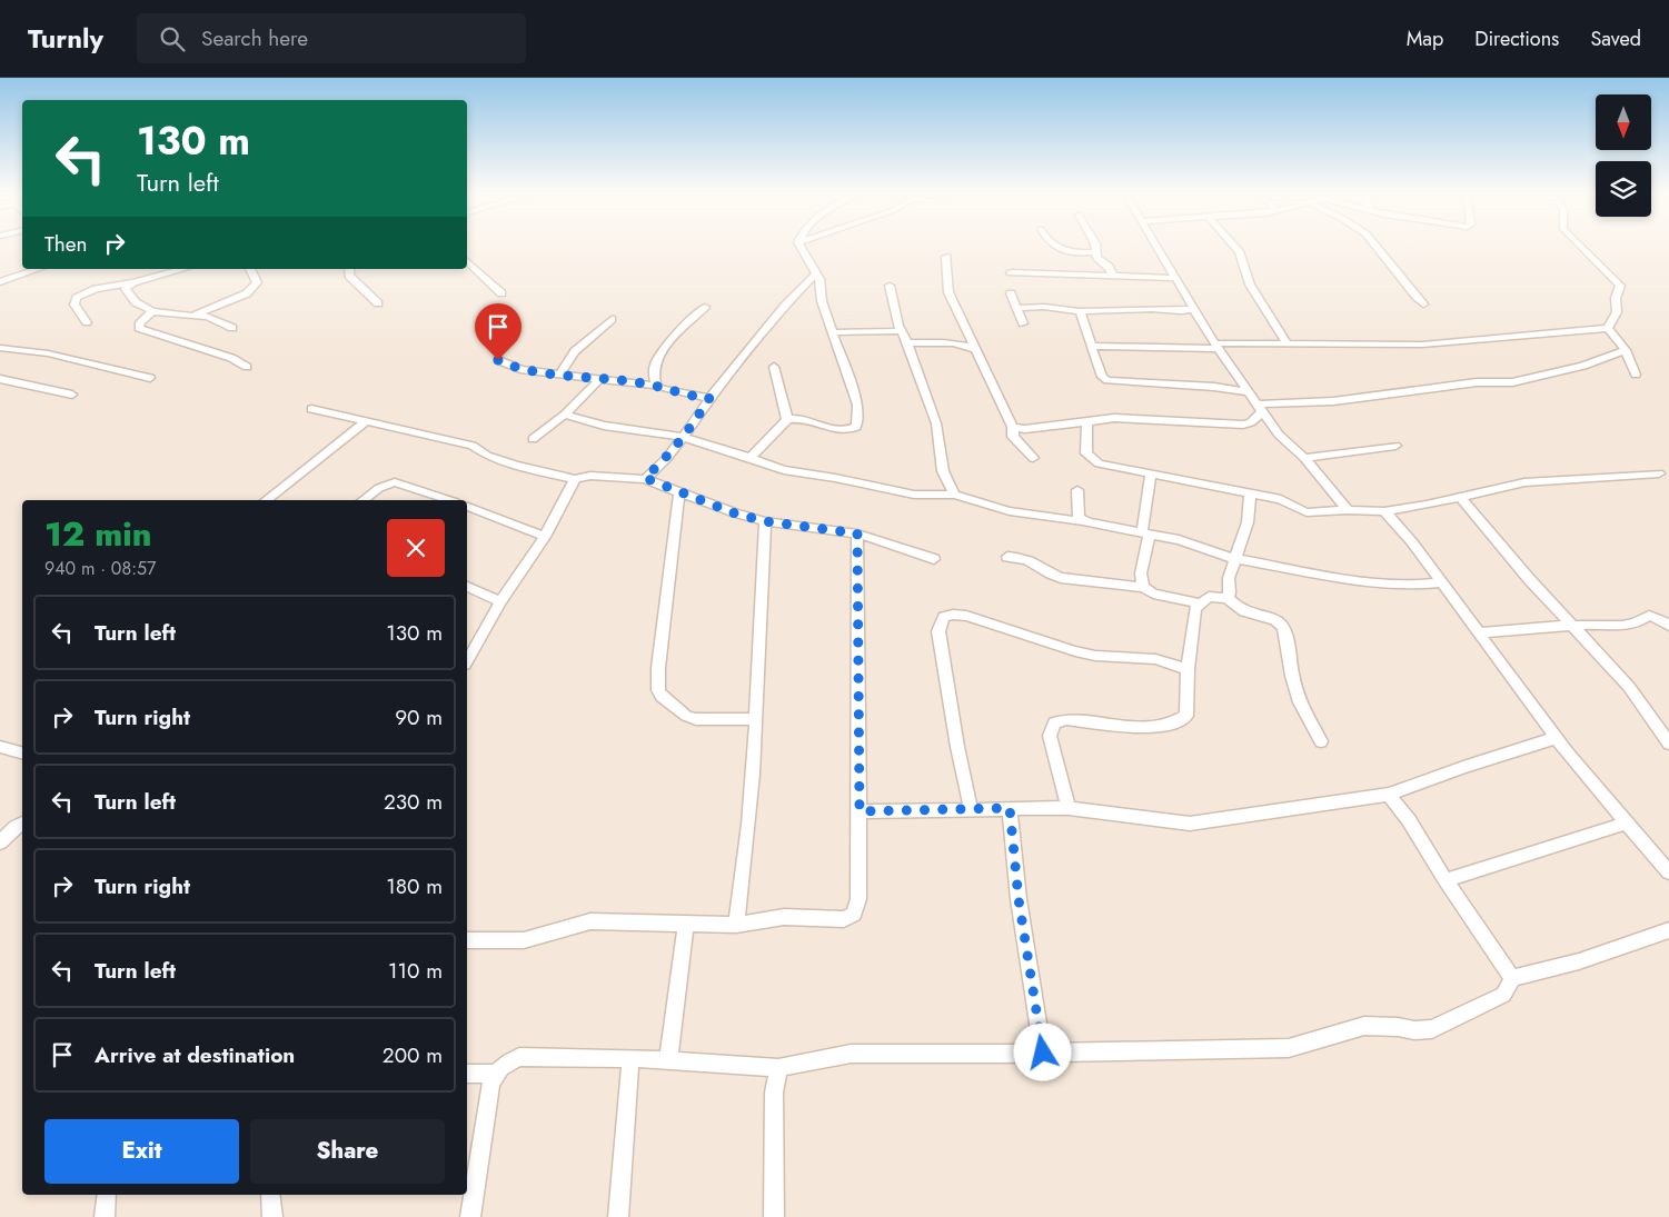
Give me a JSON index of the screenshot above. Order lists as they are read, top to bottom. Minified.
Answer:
{"north":"bottom","page":{"header":"Turnly","search":"Search here","nav":["Map","Directions","Saved"],"turn":["130 m","Turn left"],"then":"Then","heading":["12 min","940 m · 08:57"],"list":[{"name":"Turn left","value":"130 m"},{"name":"Turn right","value":"90 m"},{"name":"Turn left","value":"230 m"},{"name":"Turn right","value":"180 m"},{"name":"Turn left","value":"110 m"},{"name":"Arrive at destination","value":"200 m"}],"buttons":["Exit","Share"]}}
